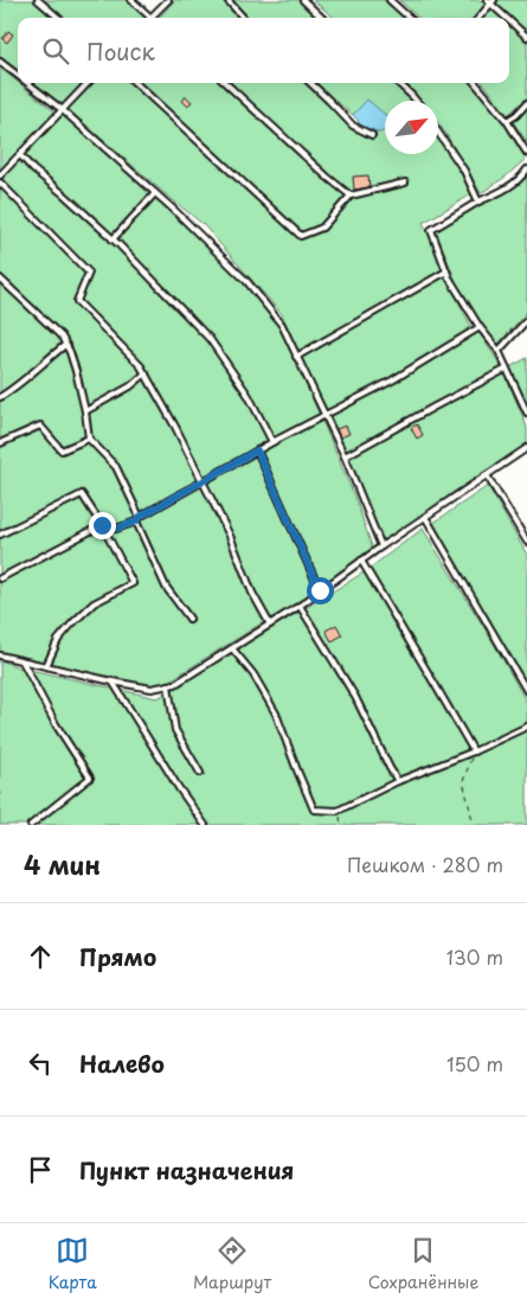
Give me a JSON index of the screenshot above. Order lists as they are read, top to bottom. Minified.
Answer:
{"north":"top right","page":{"search":"Поиск","heading":["4 мин","Пешком · 280 m"],"list":[["Прямо","130 m"],["Налево","150 m"],"Пункт назначения"],"nav":["Карта","Маршрут","Сохранённые"]}}
